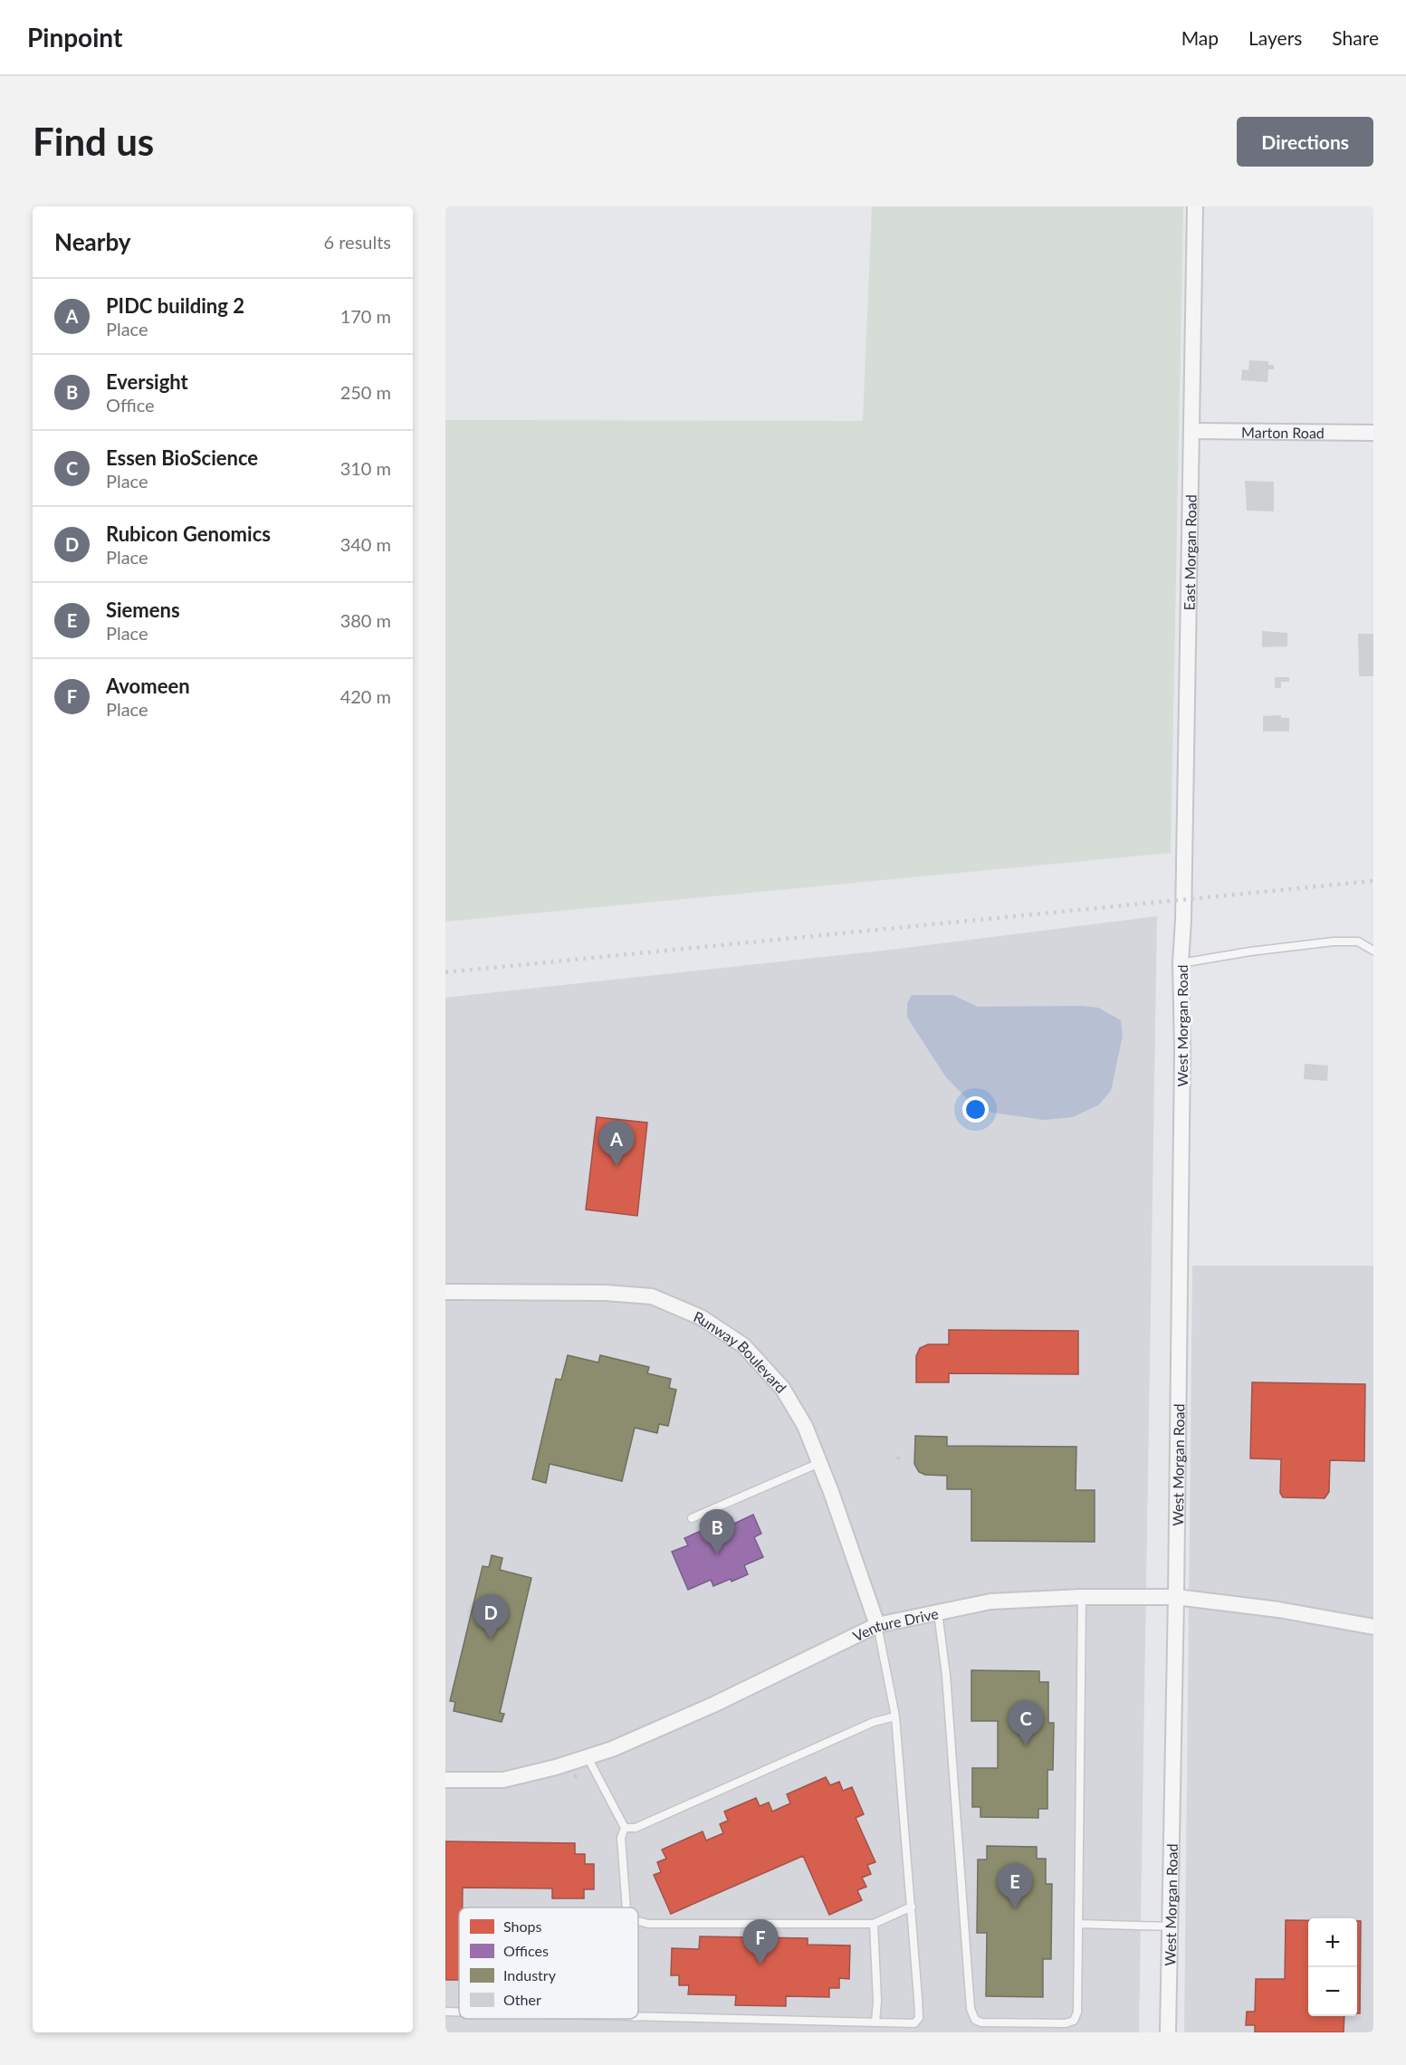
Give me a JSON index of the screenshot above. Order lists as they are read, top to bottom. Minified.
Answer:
{"streets":{"street":["Marton Road","East Morgan Road","West Morgan Road","Runway Boulevard","Venture Drive"]},"crossings":[["Marton Road","East Morgan Road"],["East Morgan Road","West Morgan Road"],["West Morgan Road","Venture Drive"],["Runway Boulevard","Venture Drive"]],"legend":["Shops","Offices","Industry","Other"],"page":{"header":"Pinpoint","nav":["Map","Layers","Share"],"buttons":"Directions","title":"Find us","heading":["Nearby","6 results"],"list":[{"mark":"A","name":"PIDC building 2","note":"Place","value":"170 m"},{"mark":"B","name":"Eversight","note":"Office","value":"250 m"},{"mark":"C","name":"Essen BioScience","note":"Place","value":"310 m"},{"mark":"D","name":"Rubicon Genomics","note":"Place","value":"340 m"},{"mark":"E","name":"Siemens","note":"Place","value":"380 m"},{"mark":"F","name":"Avomeen","note":"Place","value":"420 m"}],"pins":["A","B","D","C","E","F"],"map_buttons":["+","−"]}}
